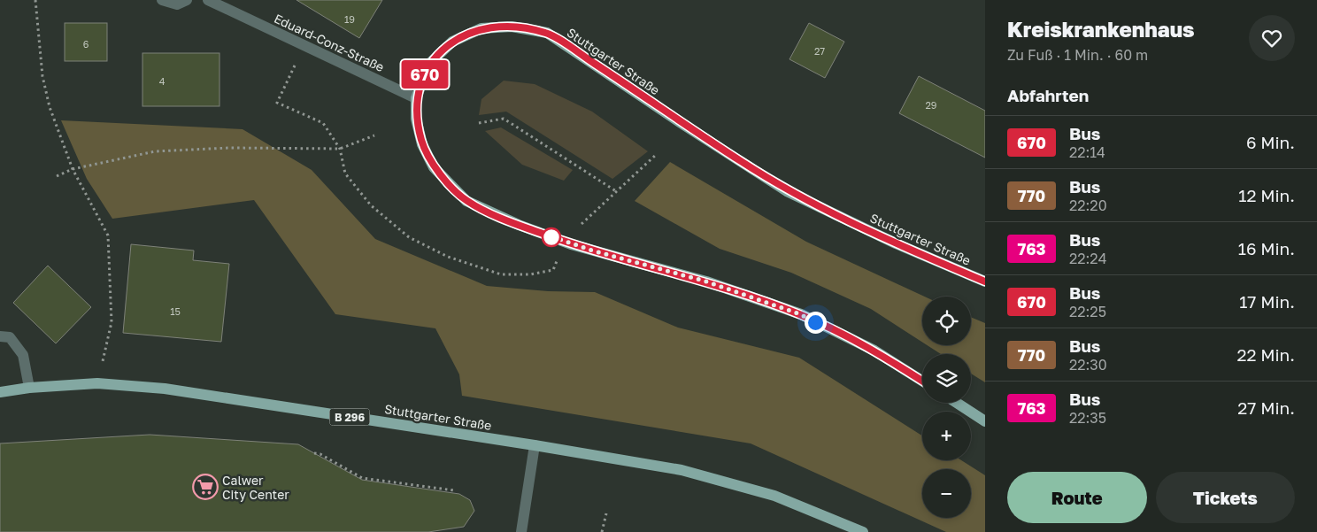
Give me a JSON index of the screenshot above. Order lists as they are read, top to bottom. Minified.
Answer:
{"streets":{"main road":["Stuttgarter Straße","B 296"],"street":["Eduard-Conz-Straße"]},"crossings":[["Eduard-Conz-Straße","Stuttgarter Straße"]],"places":{"supermarket":["Calwer City Center"]},"lines":["bus line 670"],"house_numbers":["19","6","27","4","29","15"],"page":{"on_map":"670","heading":[["Kreiskrankenhaus","Zu Fuß · 1 Min. · 60 m"],"Abfahrten"],"list":[{"mark":"670","name":"Bus","note":"22:14","value":"6 Min."},{"mark":"770","name":"Bus","note":"22:20","value":"12 Min."},{"mark":"763","name":"Bus","note":"22:24","value":"16 Min."},{"mark":"670","name":"Bus","note":"22:25","value":"17 Min."},{"mark":"770","name":"Bus","note":"22:30","value":"22 Min."},{"mark":"763","name":"Bus","note":"22:35","value":"27 Min."}],"map_buttons":["+","−"],"buttons":["Route","Tickets"]}}
